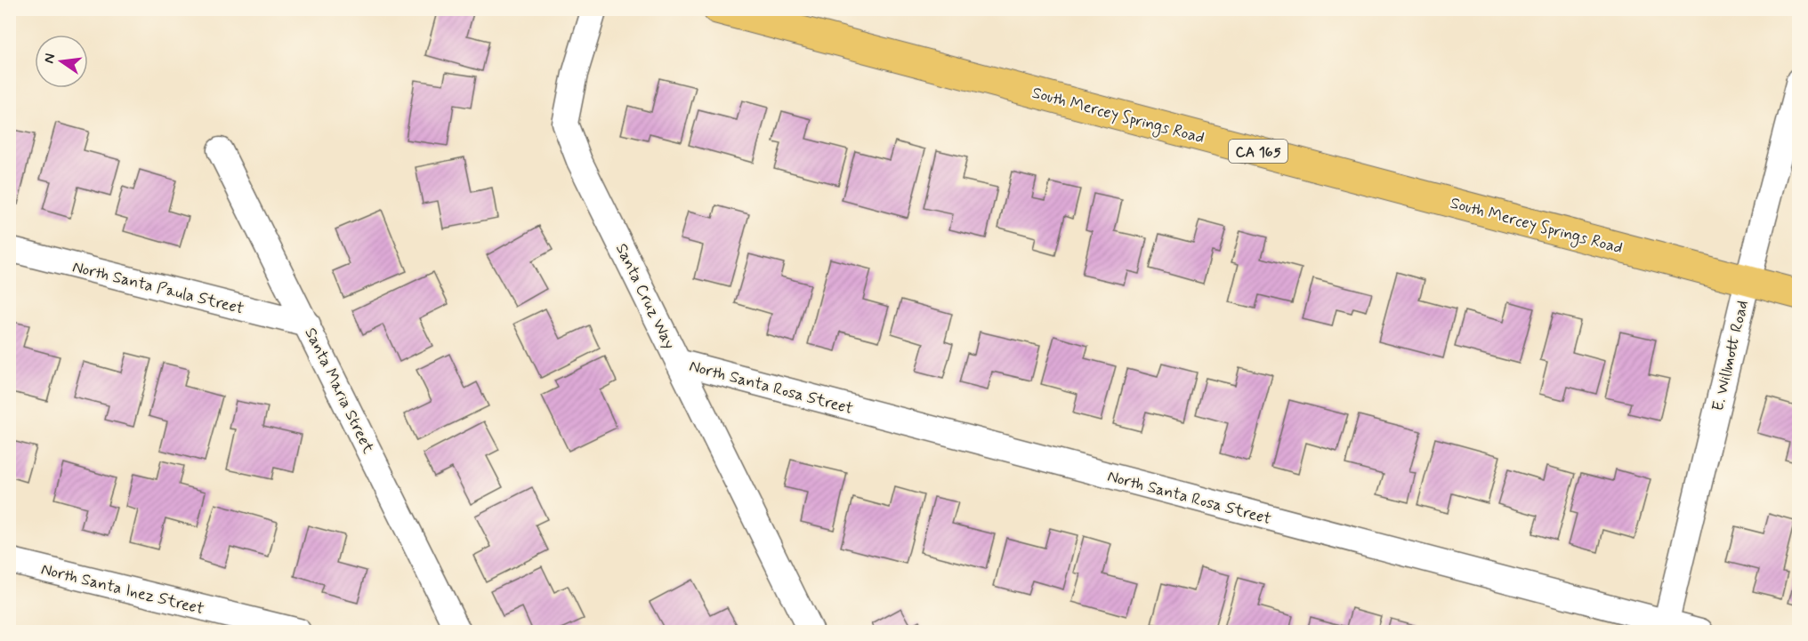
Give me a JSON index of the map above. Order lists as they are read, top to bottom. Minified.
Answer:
{"streets":{"main road":["South Mercey Springs Road","CA 165"],"street":["North Santa Paula Street","Santa Cruz Way","E. Willmott Road","North Santa Rosa Street","Santa Maria Street","North Santa Inez Street"]},"crossings":[["South Mercey Springs Road","E. Willmott Road"],["North Santa Paula Street","Santa Maria Street"],["Santa Cruz Way","North Santa Rosa Street"],["E. Willmott Road","North Santa Rosa Street"]],"north":"left"}
